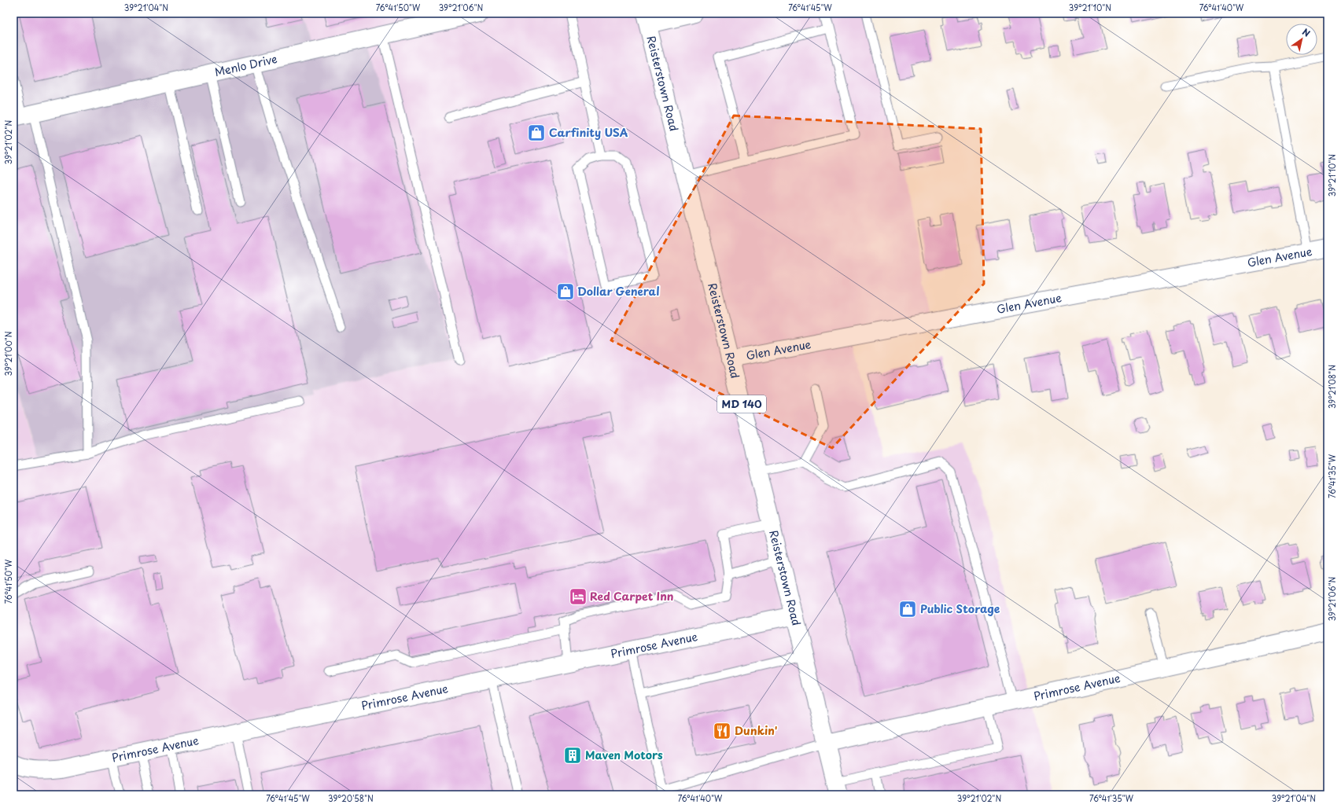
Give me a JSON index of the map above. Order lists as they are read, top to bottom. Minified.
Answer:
{"streets":{"street":["Menlo Drive","Reisterstown Road","Glen Avenue","MD 140","Primrose Avenue"]},"crossings":[["Reisterstown Road","Glen Avenue"],["Reisterstown Road","Primrose Avenue"]],"places":{"shop":["Carfinity USA","Dollar General","Public Storage"],"hotel":["Red Carpet Inn"],"restaurant":["Dunkin'"],"building":["Maven Motors"]},"north":"top right","coordinates":["39°21'04\"N","76°41'50\"W","39°21'06\"N","76°41'45\"W","39°21'10\"N","76°41'40\"W","39°21'02\"N","39°21'00\"N","39°21'08\"N","76°41'35\"W","39°20'58\"N"]}
